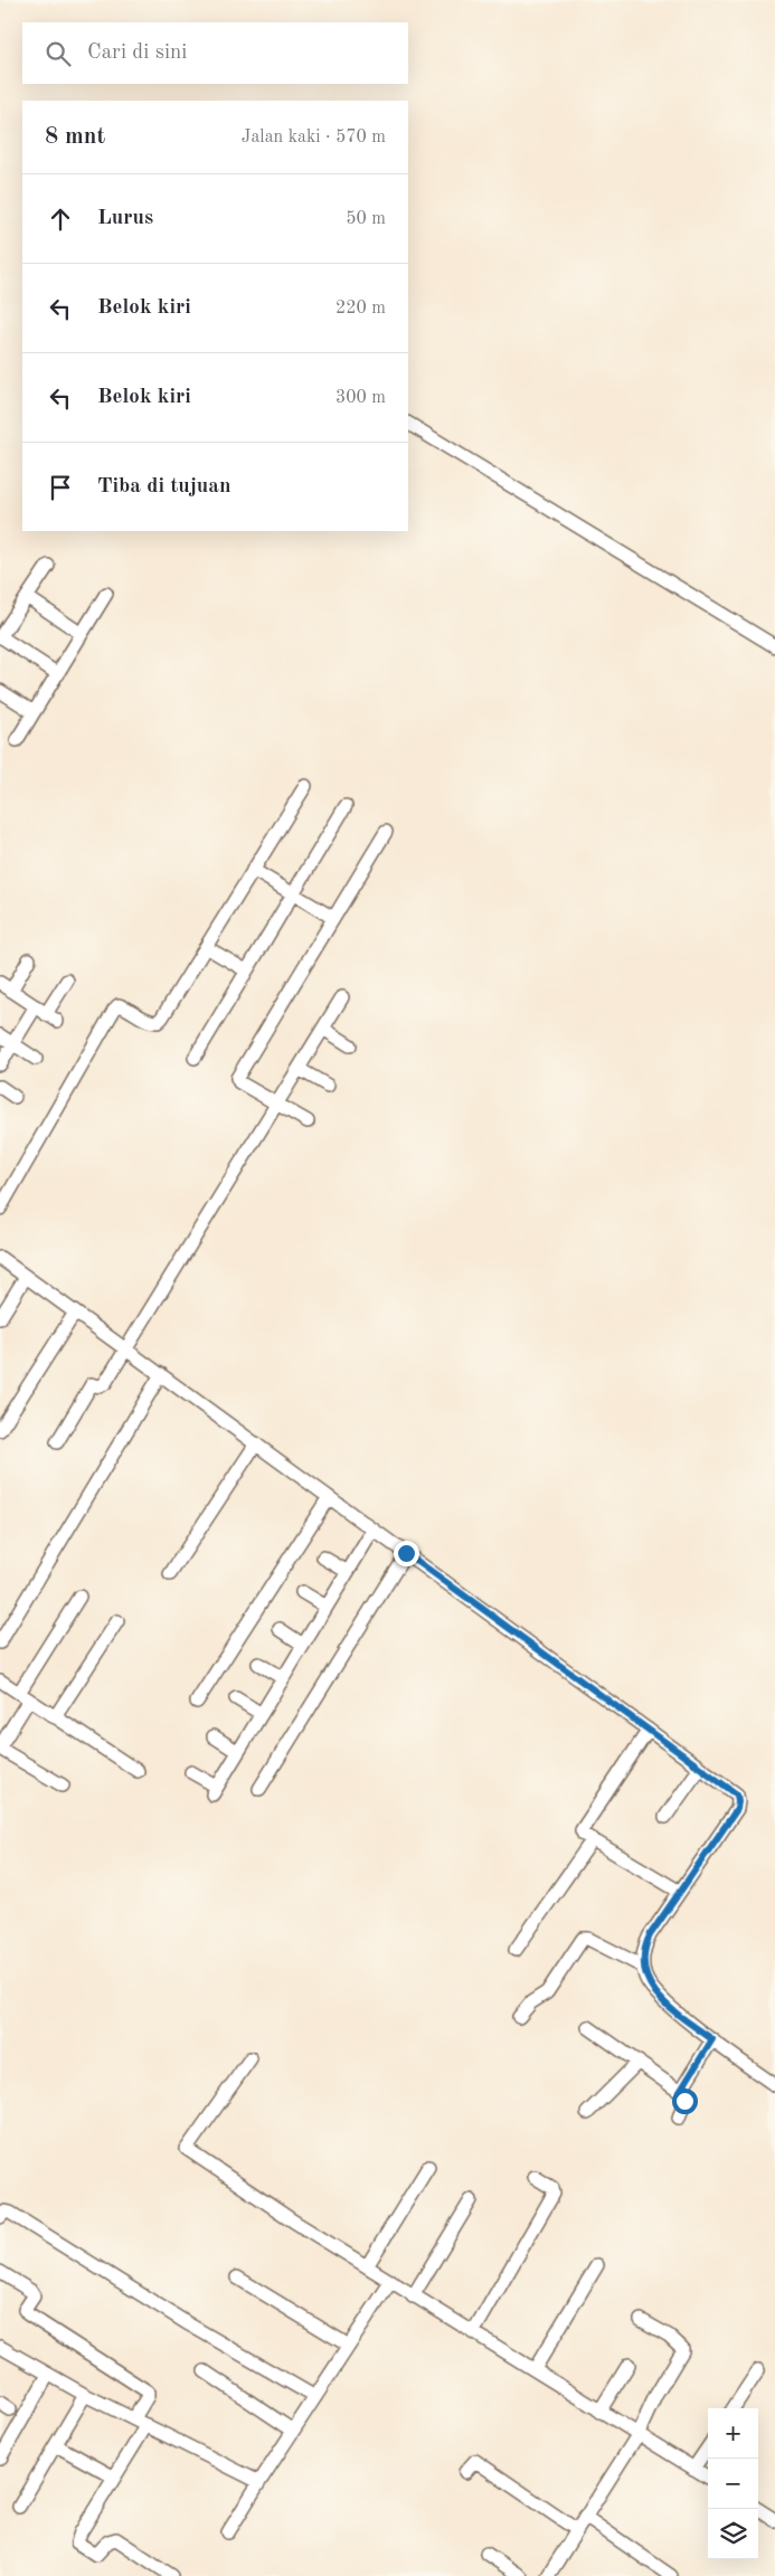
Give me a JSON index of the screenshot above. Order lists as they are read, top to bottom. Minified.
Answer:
{"page":{"search":"Cari di sini","heading":["8 mnt","Jalan kaki · 570 m"],"list":[["Lurus","50 m"],["Belok kiri","220 m"],["Belok kiri","300 m"],"Tiba di tujuan"],"map_buttons":["+","−"]}}
